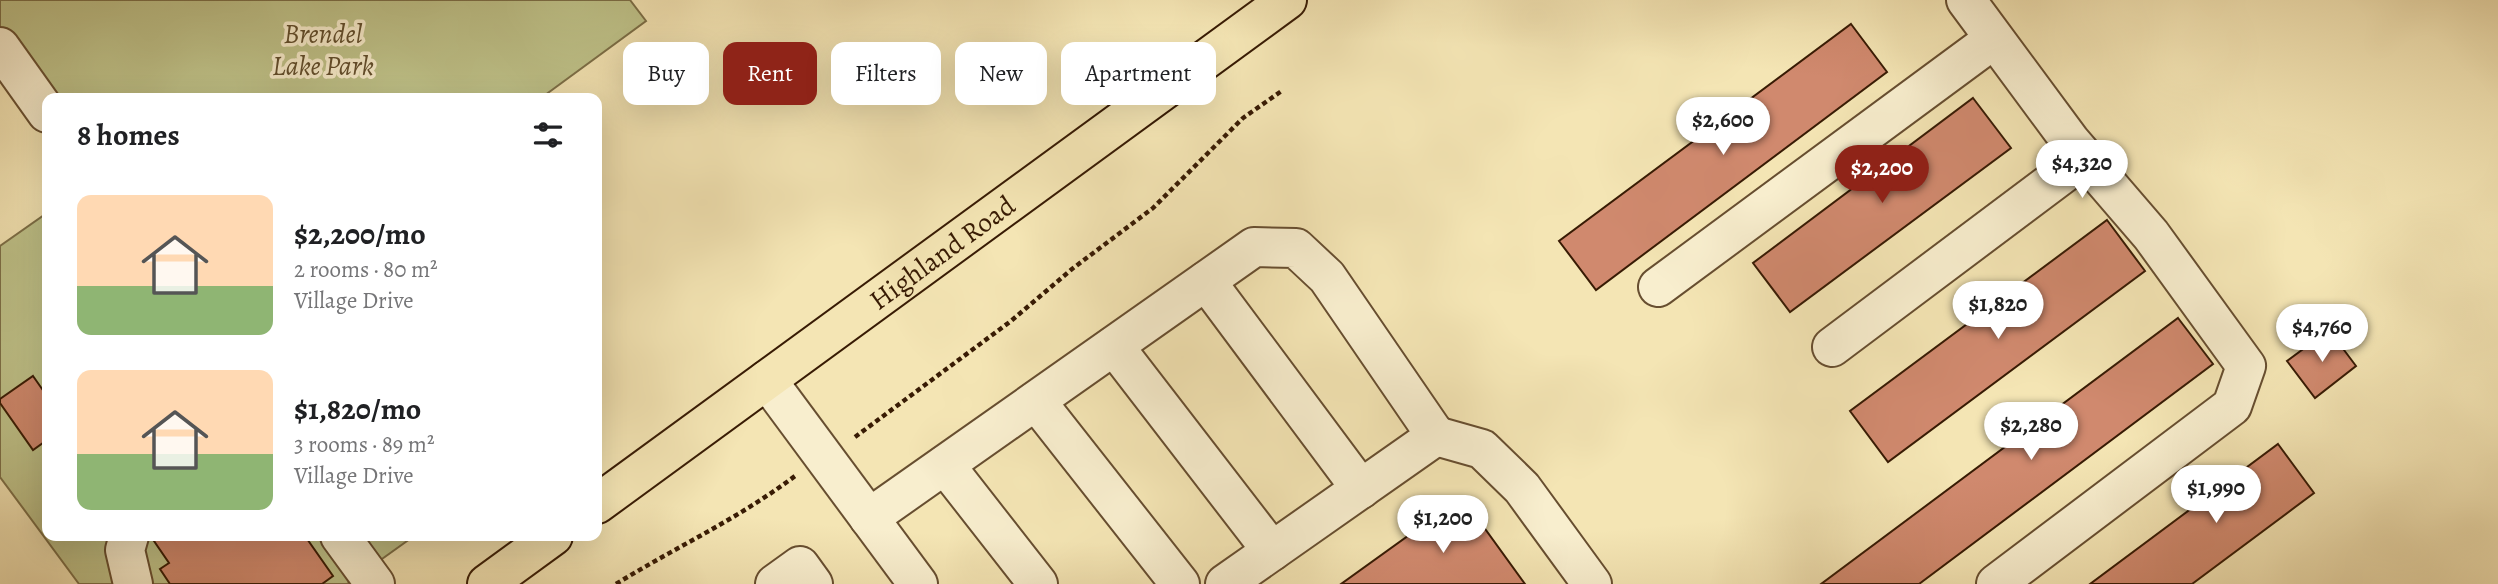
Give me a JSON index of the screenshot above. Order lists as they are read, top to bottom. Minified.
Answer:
{"streets":{"highway":["Highland Road"]},"parks":["Brendel Lake Park"],"page":{"chip":["Buy","Rent","Filters","New","Apartment"],"heading":"8 homes","price":["$2,600","$4,320","$2,200","$1,820","$4,760","$2,280","$1,990","$1,200"],"list":[{"name":"$2,200/mo","note":"2 rooms · 80 m² · Village Drive"},{"name":"$1,820/mo","note":"3 rooms · 89 m² · Village Drive"}]}}
